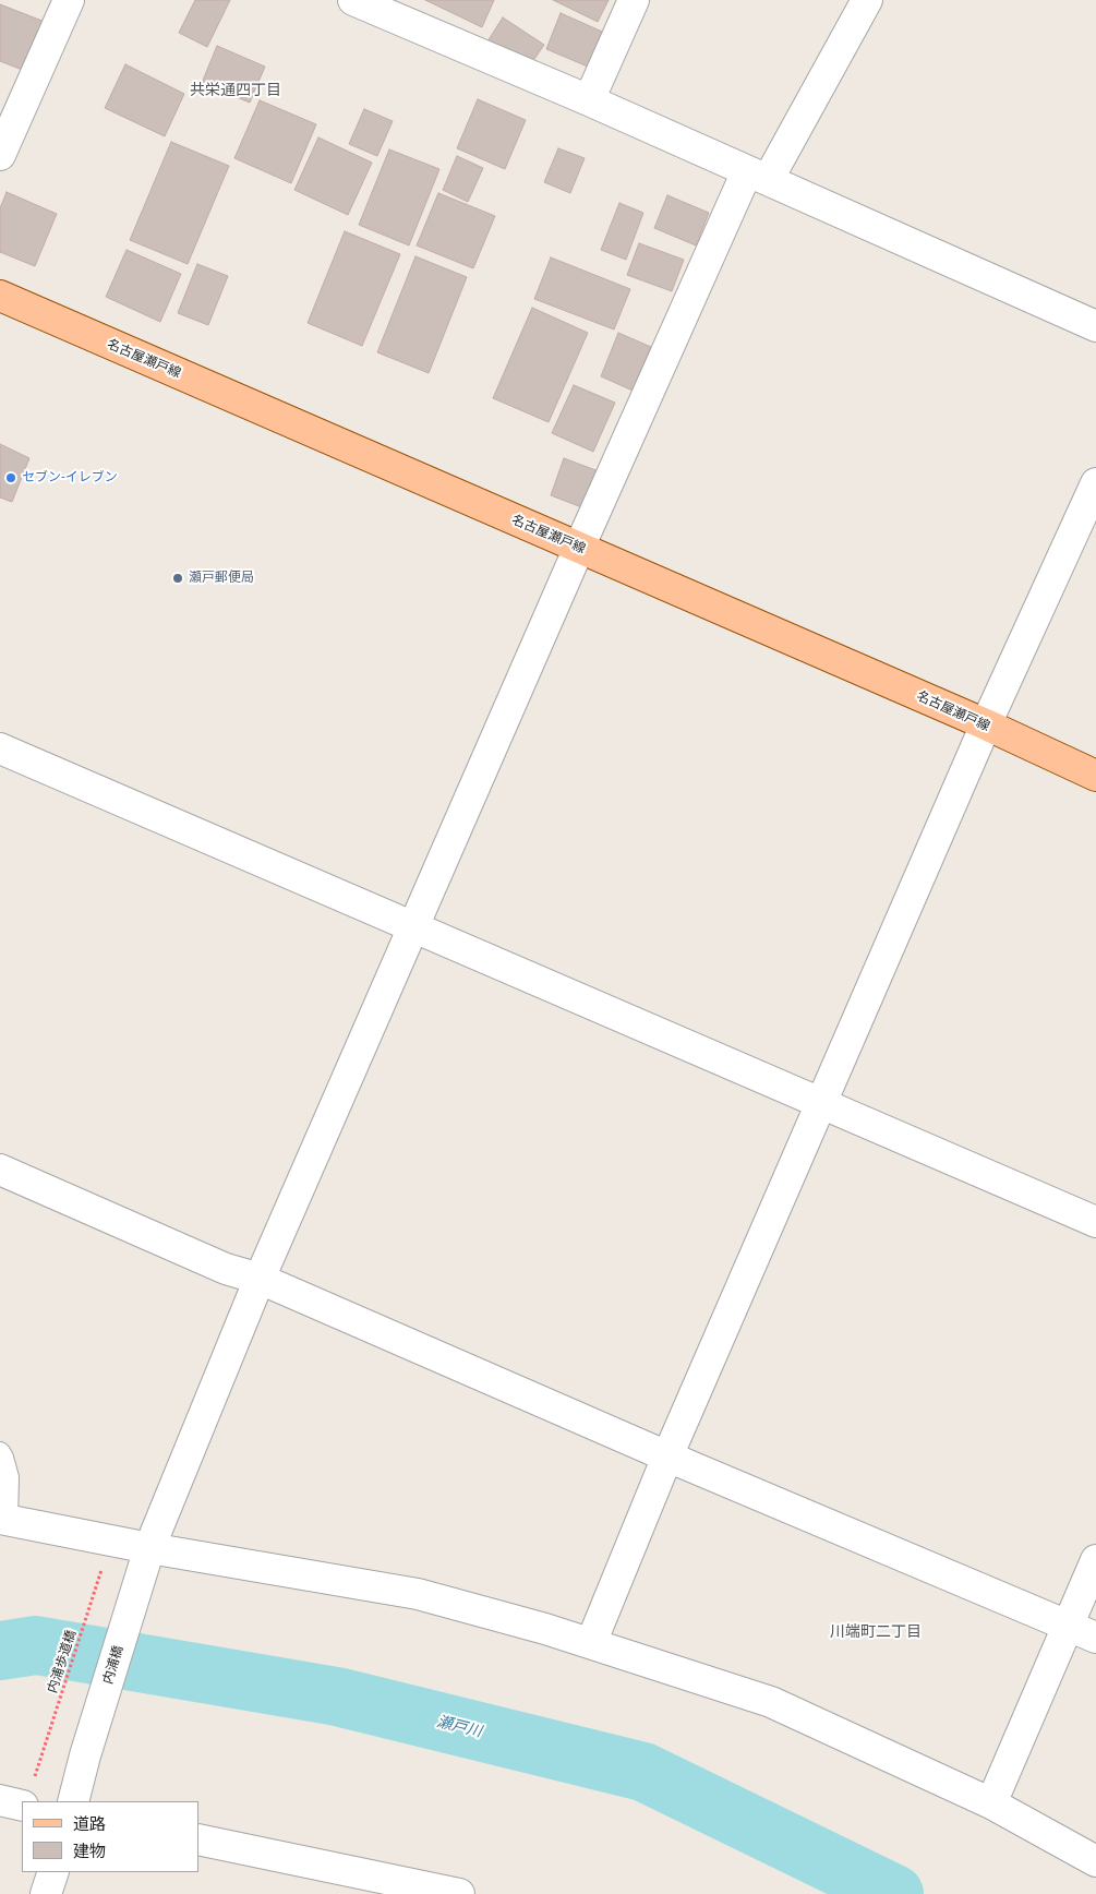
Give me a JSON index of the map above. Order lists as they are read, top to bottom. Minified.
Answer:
{"streets":{"main road":["名古屋瀬戸線"],"street":["内浦橋"],"path":["内浦歩道橋"]},"crossings":[["名古屋瀬戸線","内浦橋"]],"districts":["共栄通四丁目","川端町二丁目"],"water":["瀬戸川"],"places":["セブン-イレブン","瀬戸郵便局"],"legend":["道路","建物"]}
